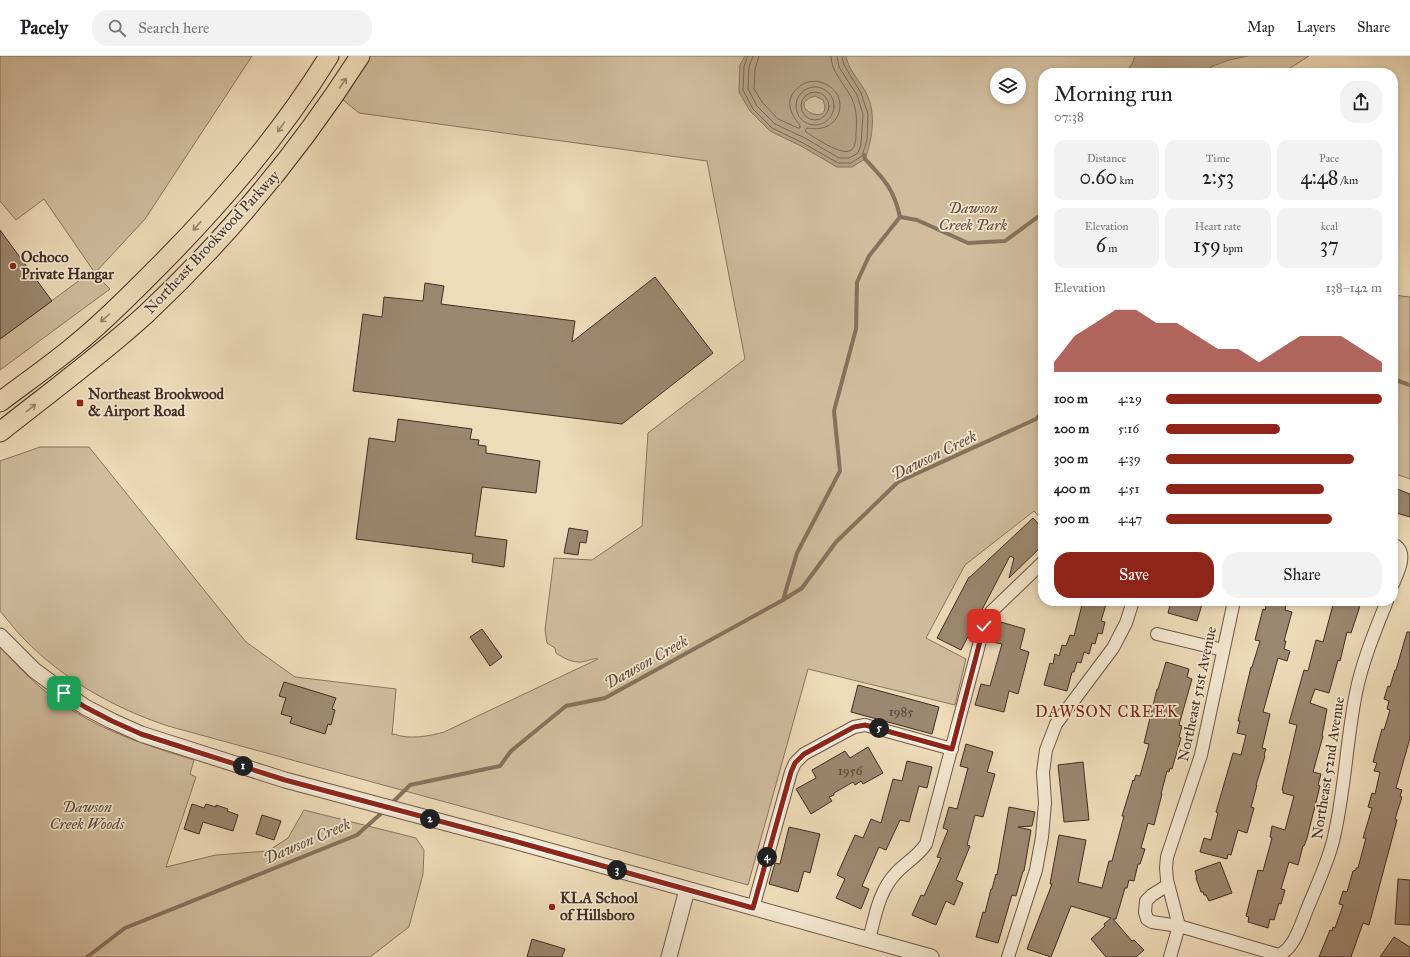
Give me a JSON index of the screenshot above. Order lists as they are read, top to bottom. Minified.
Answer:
{"streets":{"main road":["Northeast Brookwood Parkway"],"street":["Northeast 51st Avenue","Northeast 52nd Avenue"]},"crossings":[["Northeast 51st Avenue","Northeast 52nd Avenue"]],"districts":["DAWSON CREEK"],"water":["Dawson Creek"],"parks":["Dawson Creek Park","Dawson Creek Woods"],"places":{"other":["Ochoco Private Hangar","KLA School of Hillsboro"],"transit":["Northeast Brookwood & Airport Road"]},"house_numbers":["1985","1956"],"page":{"header":"Pacely","search":"Search here","nav":["Map","Layers","Share"],"heading":["Morning run","07:38"],"stats":[["Distance","0.60 km"],["Time","2:53"],["Pace","4:48 /km"],["Elevation","6 m"],["Heart rate","159 bpm"],["kcal","37"]],"chart":["Elevation","138–142 m"],"list":[{"name":"100 m","note":"4:29"},{"name":"200 m","note":"5:16"},{"name":"300 m","note":"4:39"},{"name":"400 m","note":"4:51"},{"name":"500 m","note":"4:47"}],"buttons":["Save","Share"],"pins":["5","1","2","4","3"]}}
